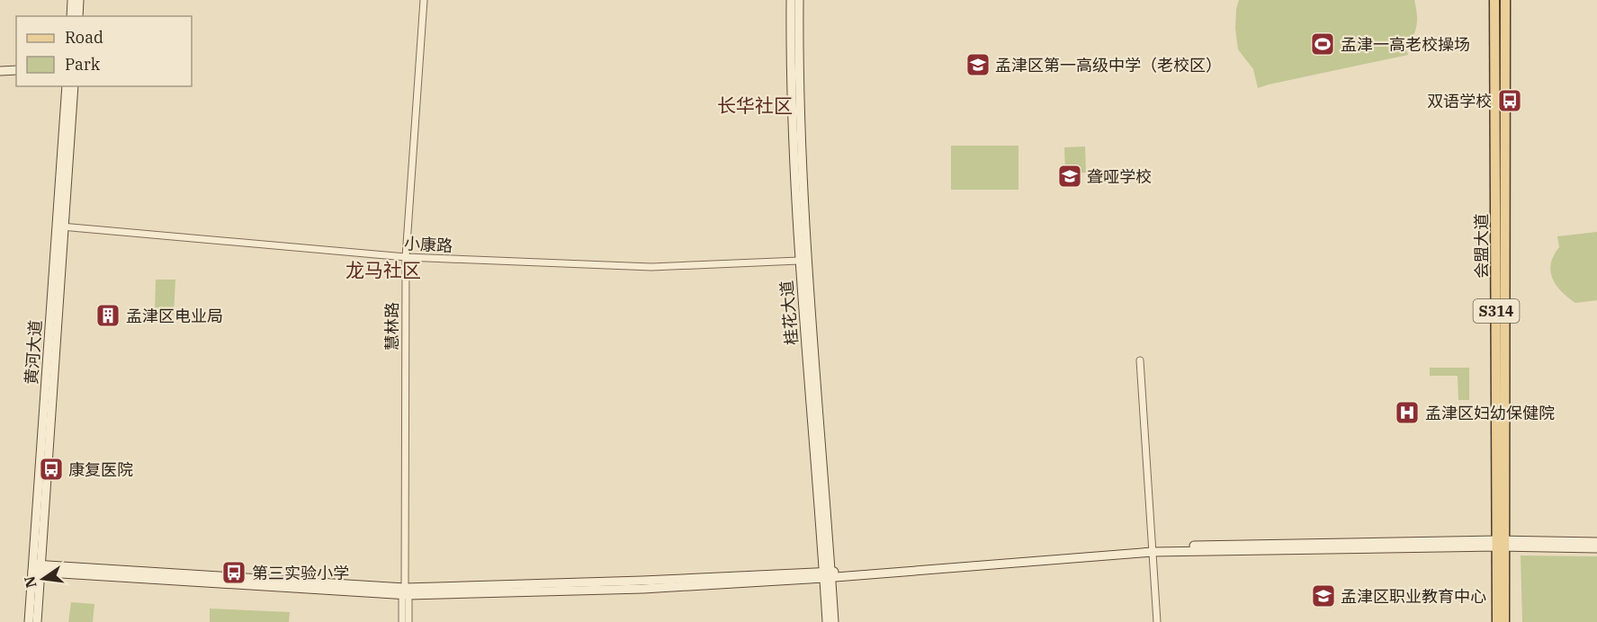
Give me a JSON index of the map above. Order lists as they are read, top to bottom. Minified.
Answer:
{"streets":{"main road":["会盟大道","S314","桂花大道","黄河大道"],"street":["小康路","慧林路"]},"crossings":[["小康路","桂花大道"],["小康路","慧林路"],["小康路","黄河大道"]],"districts":["长华社区","龙马社区"],"places":{"sports":["孟津一高老校操场"],"school or university":["孟津区第一高级中学（老校区）","聋哑学校","孟津区职业教育中心"],"bus stop":["双语学校","康复医院","第三实验小学"],"building":["孟津区电业局"],"hospital":["孟津区妇幼保健院"]},"legend":["Road","Park"],"north":"left"}
